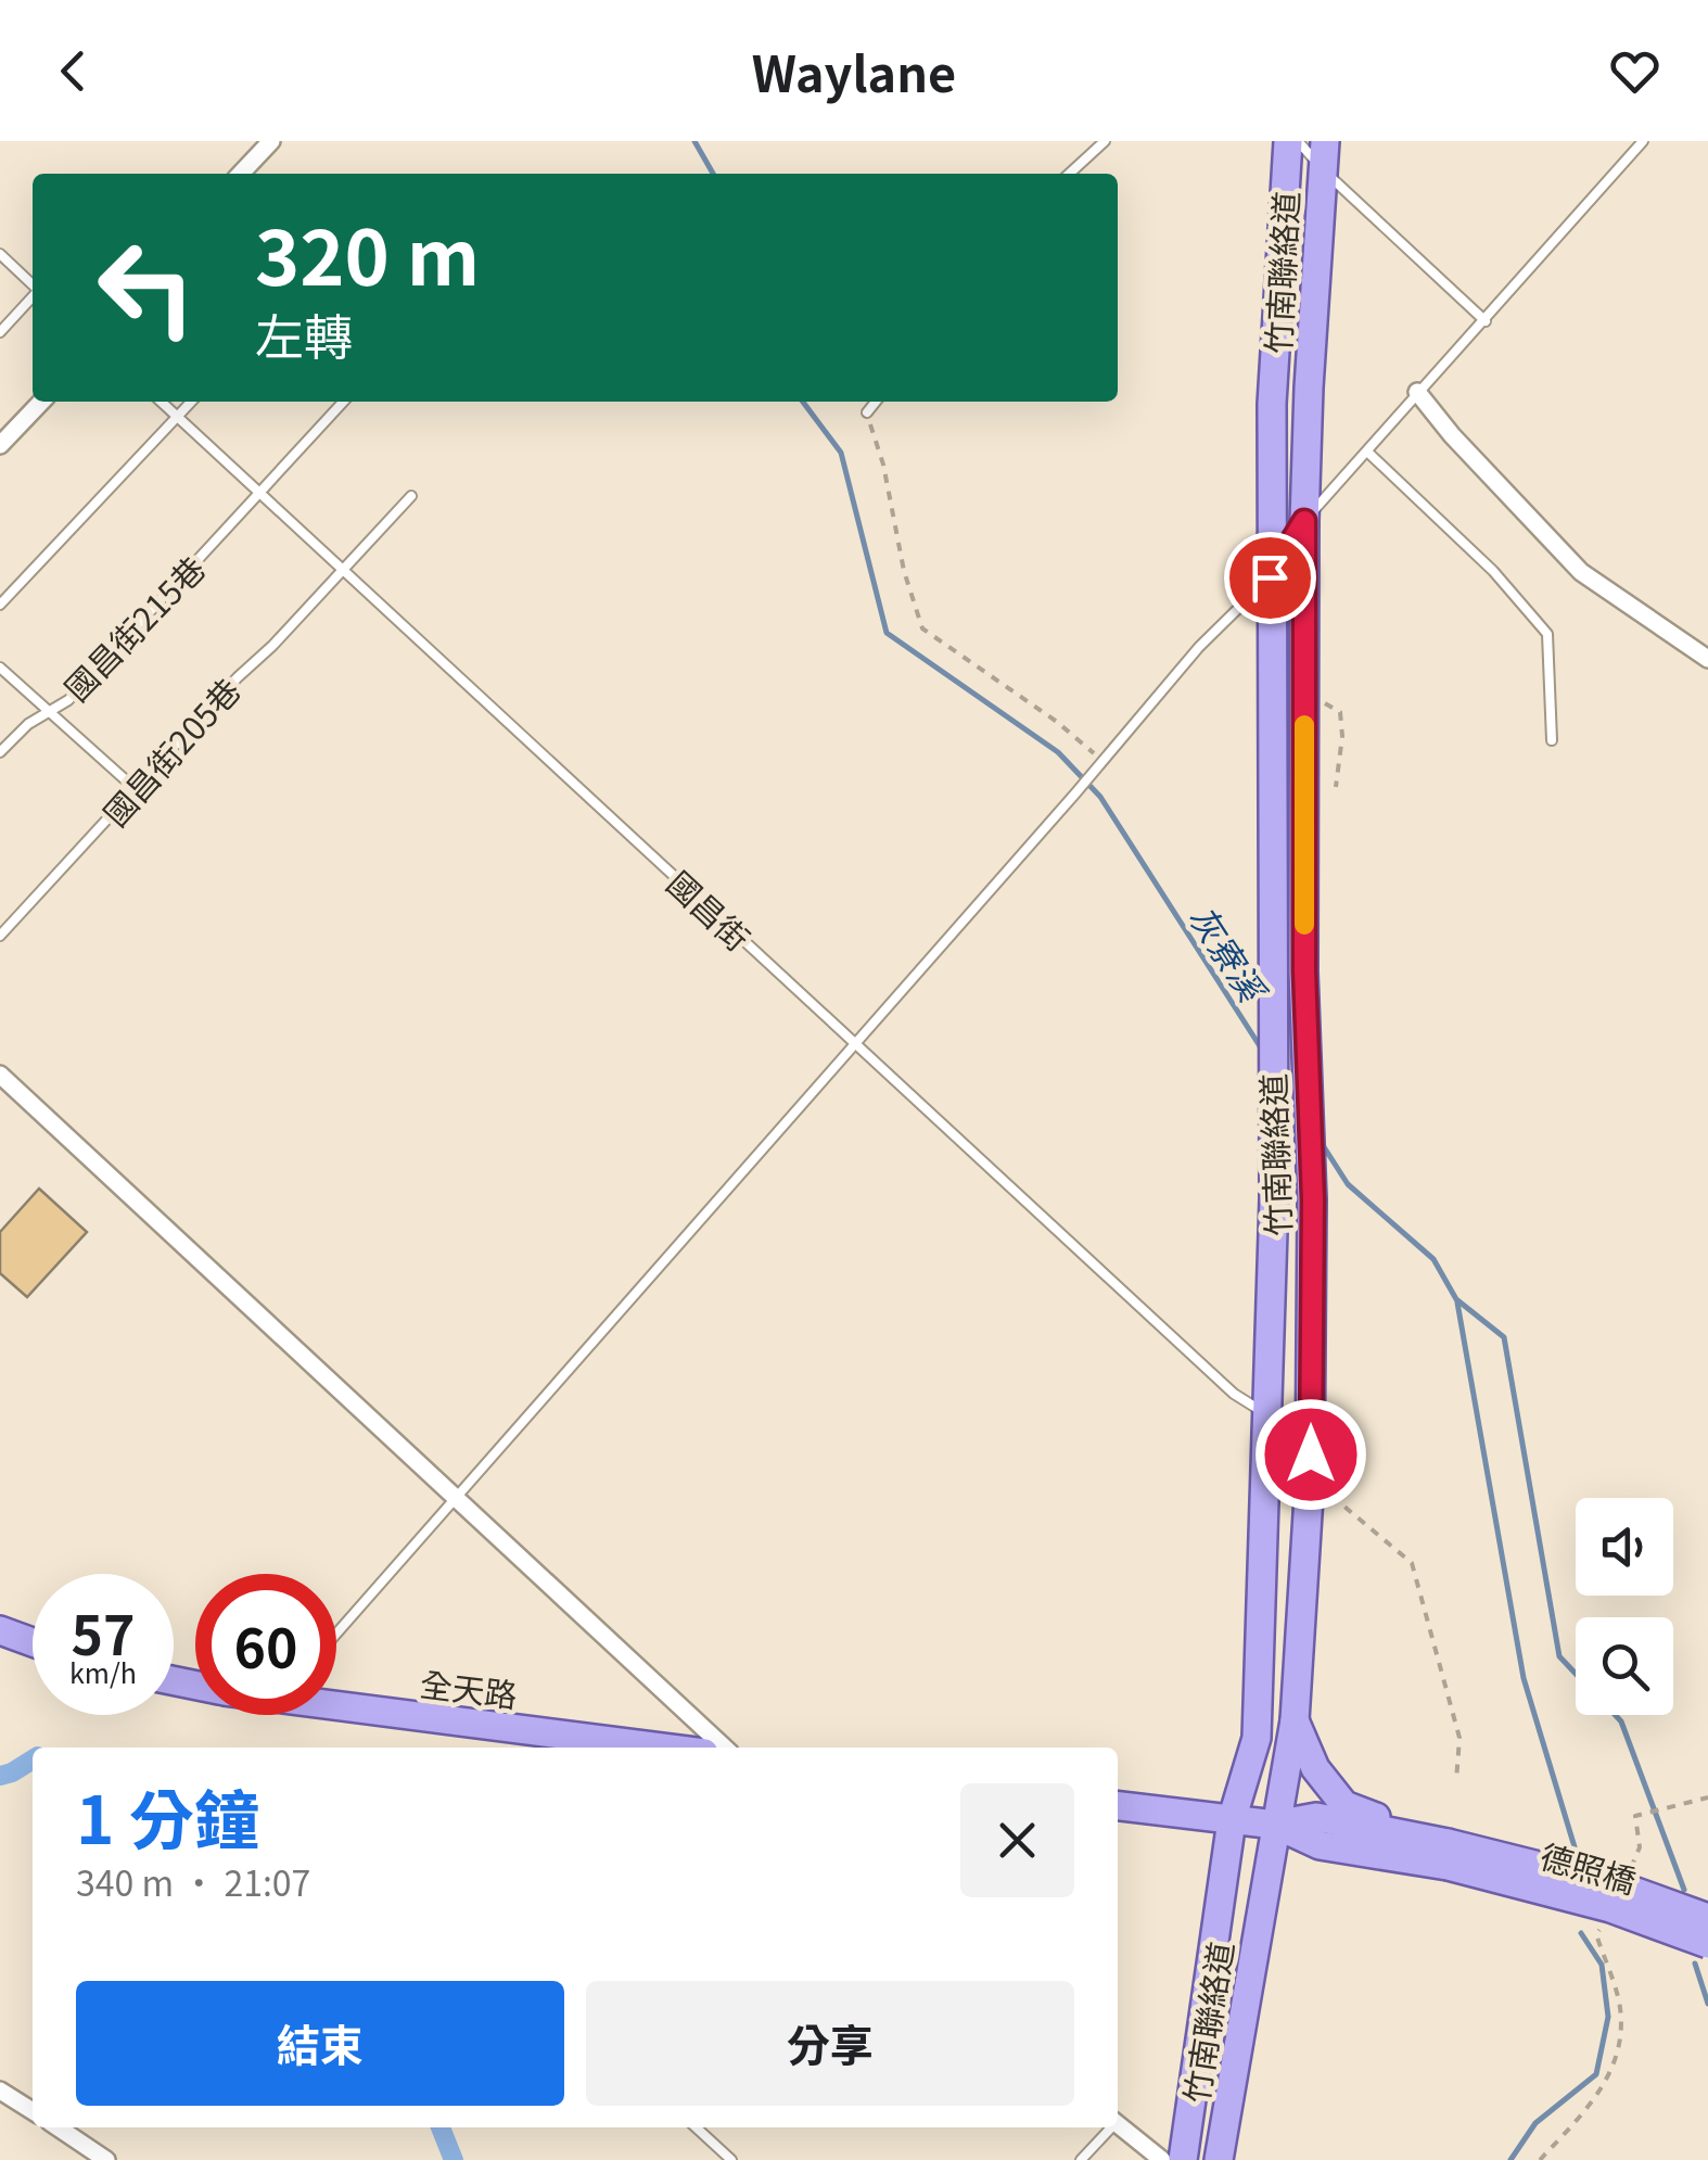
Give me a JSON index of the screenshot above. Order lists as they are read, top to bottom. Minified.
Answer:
{"streets":{"main road":["竹南聯絡道","全天路","德照橋"],"lane":["國昌街215巷","國昌街205巷","國昌街"]},"crossings":[["竹南聯絡道","國昌街"],["國昌街215巷","國昌街"],["國昌街205巷","國昌街"]],"water":["灰寮溪"],"page":{"header":"Waylane","turn":["320 m","左轉"],"speed":"57 km/h","limit":"60","heading":["1 分鐘","340 m · 21:07"],"buttons":["結束","分享"]}}
